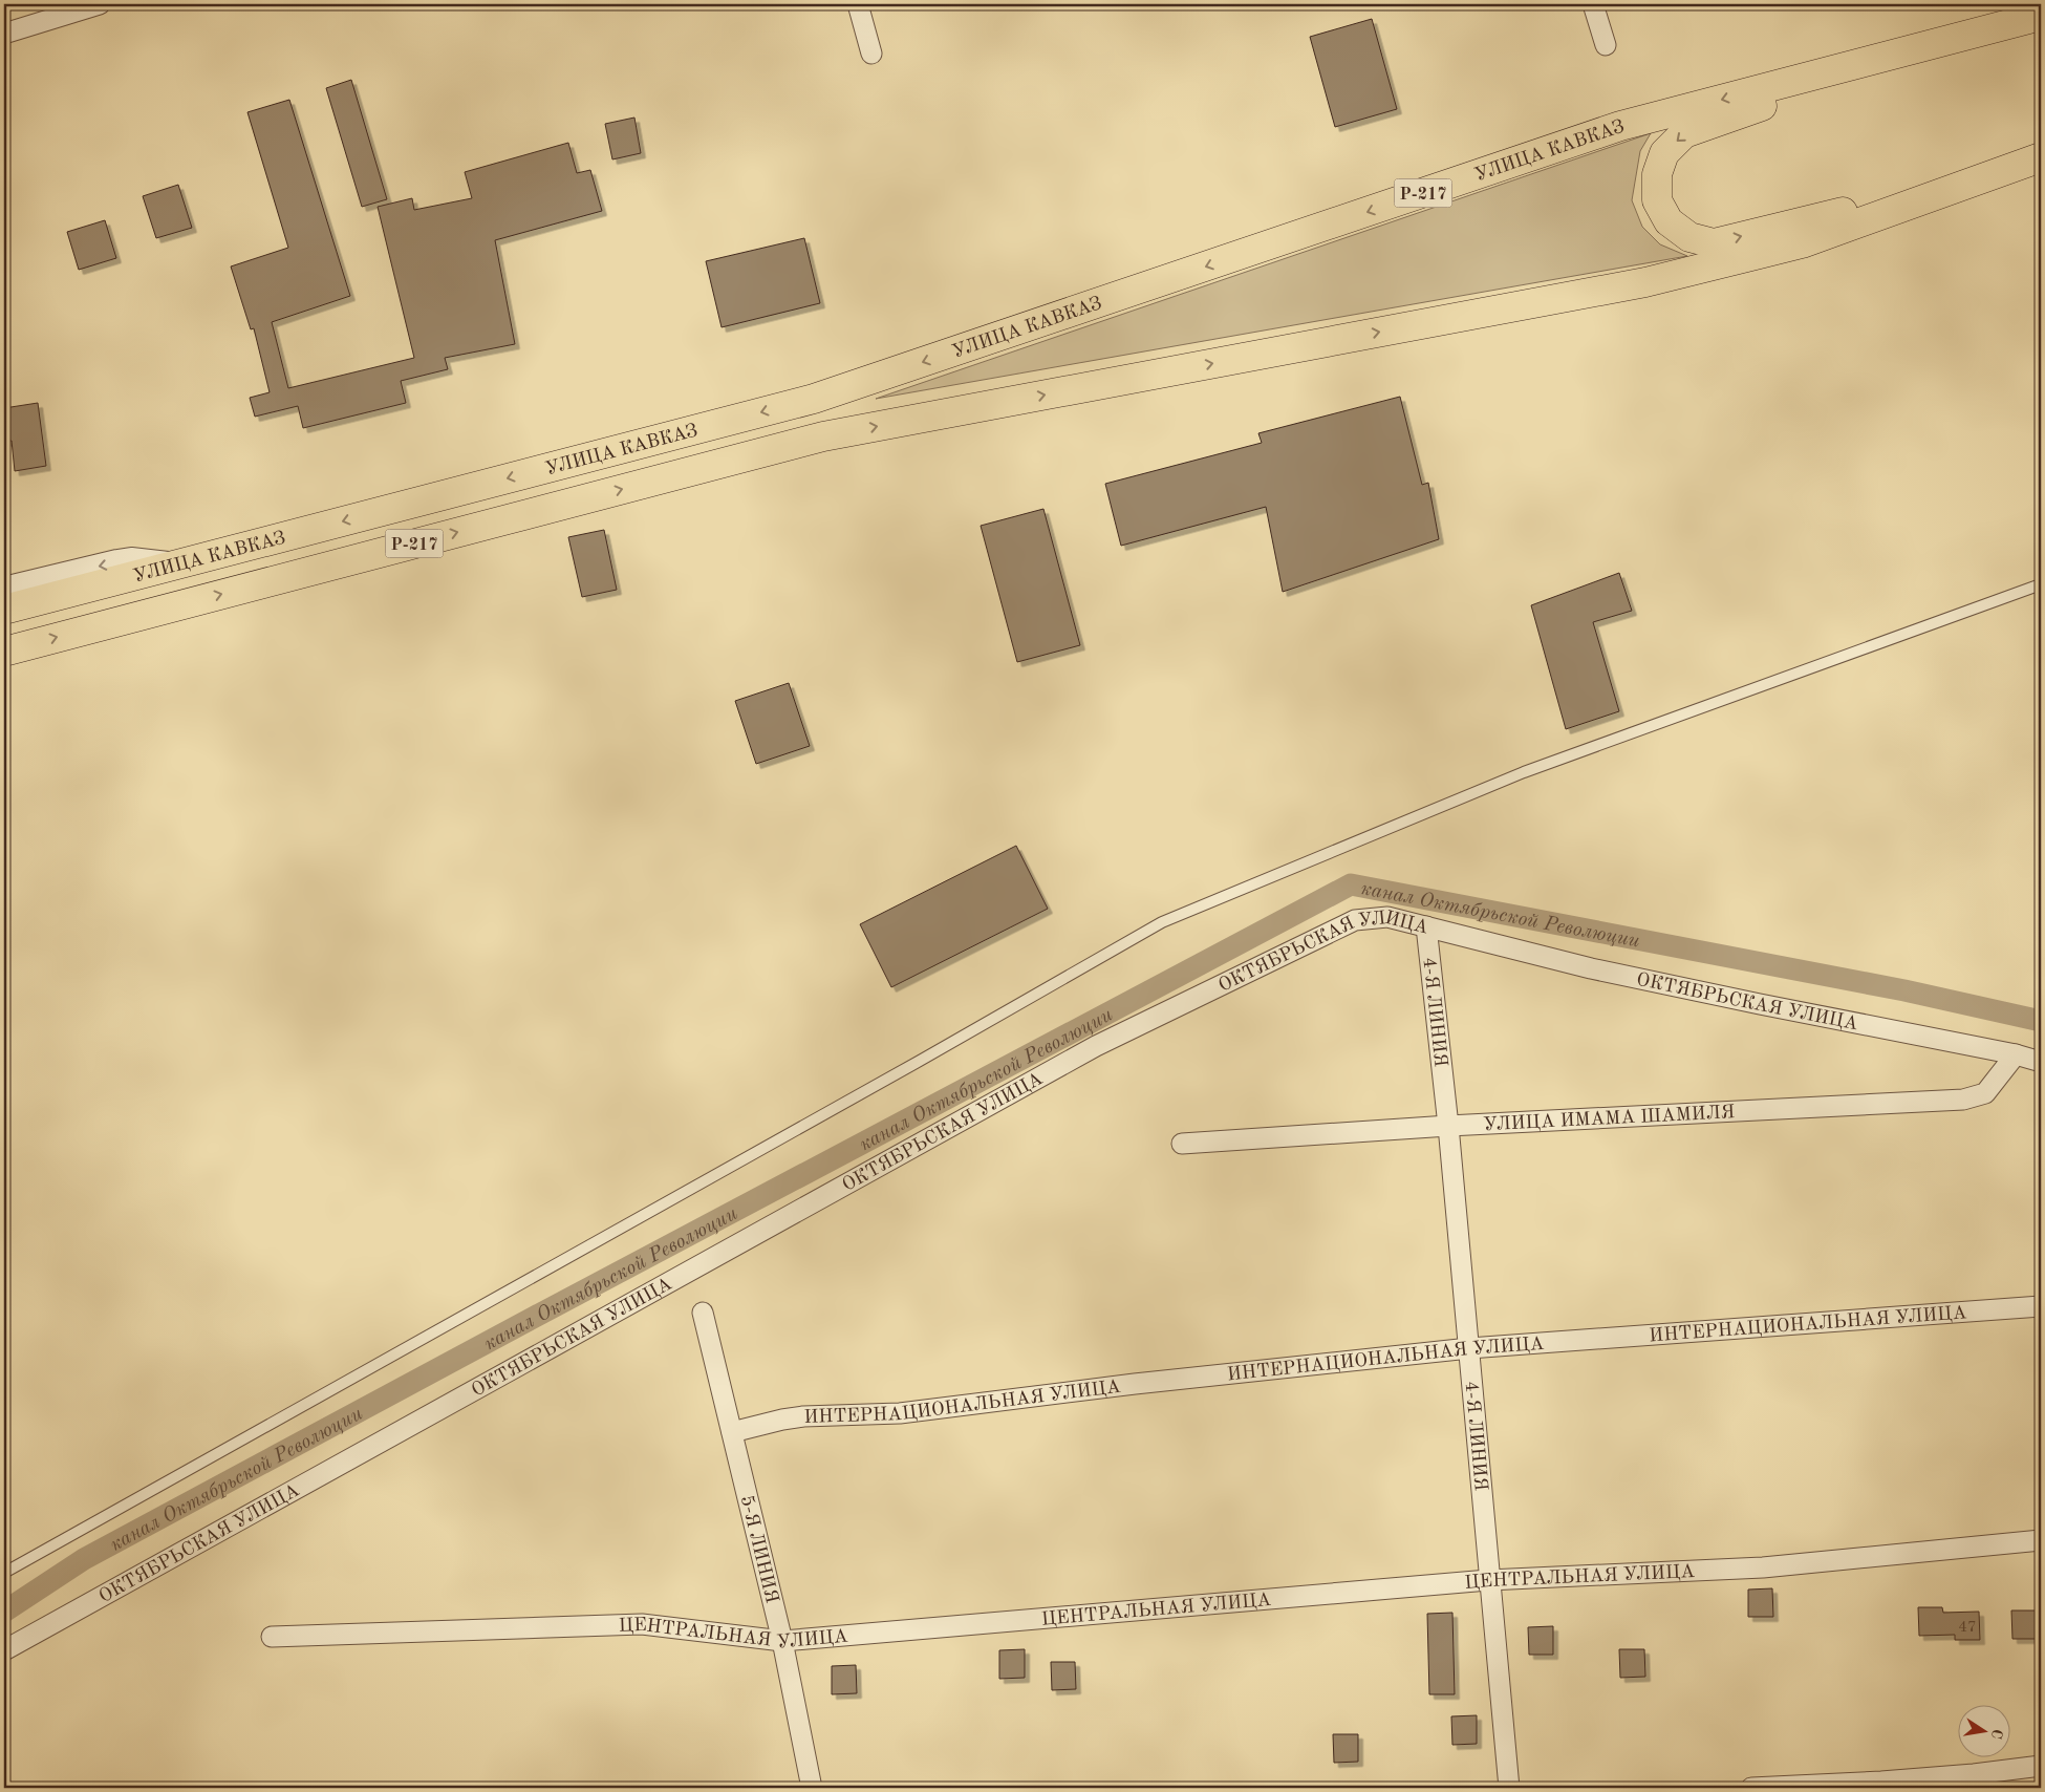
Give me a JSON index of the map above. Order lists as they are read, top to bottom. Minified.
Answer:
{"streets":{"highway":["УЛИЦА КАВКАЗ","Р-217"],"street":["ОКТЯБРЬСКАЯ УЛИЦА","4-Я ЛИНИЯ","УЛИЦА ИМАМА ШАМИЛЯ","ИНТЕРНАЦИОНАЛЬНАЯ УЛИЦА","5-Я ЛИНИЯ","ЦЕНТРАЛЬНАЯ УЛИЦА"]},"crossings":[["ОКТЯБРЬСКАЯ УЛИЦА","4-Я ЛИНИЯ"],["ОКТЯБРЬСКАЯ УЛИЦА","УЛИЦА ИМАМА ШАМИЛЯ"],["4-Я ЛИНИЯ","УЛИЦА ИМАМА ШАМИЛЯ"],["4-Я ЛИНИЯ","ИНТЕРНАЦИОНАЛЬНАЯ УЛИЦА"],["4-Я ЛИНИЯ","ЦЕНТРАЛЬНАЯ УЛИЦА"],["ИНТЕРНАЦИОНАЛЬНАЯ УЛИЦА","5-Я ЛИНИЯ"],["5-Я ЛИНИЯ","ЦЕНТРАЛЬНАЯ УЛИЦА"]],"water":["канал Октябрьской Революции"],"house_numbers":["47"],"north":"right"}
